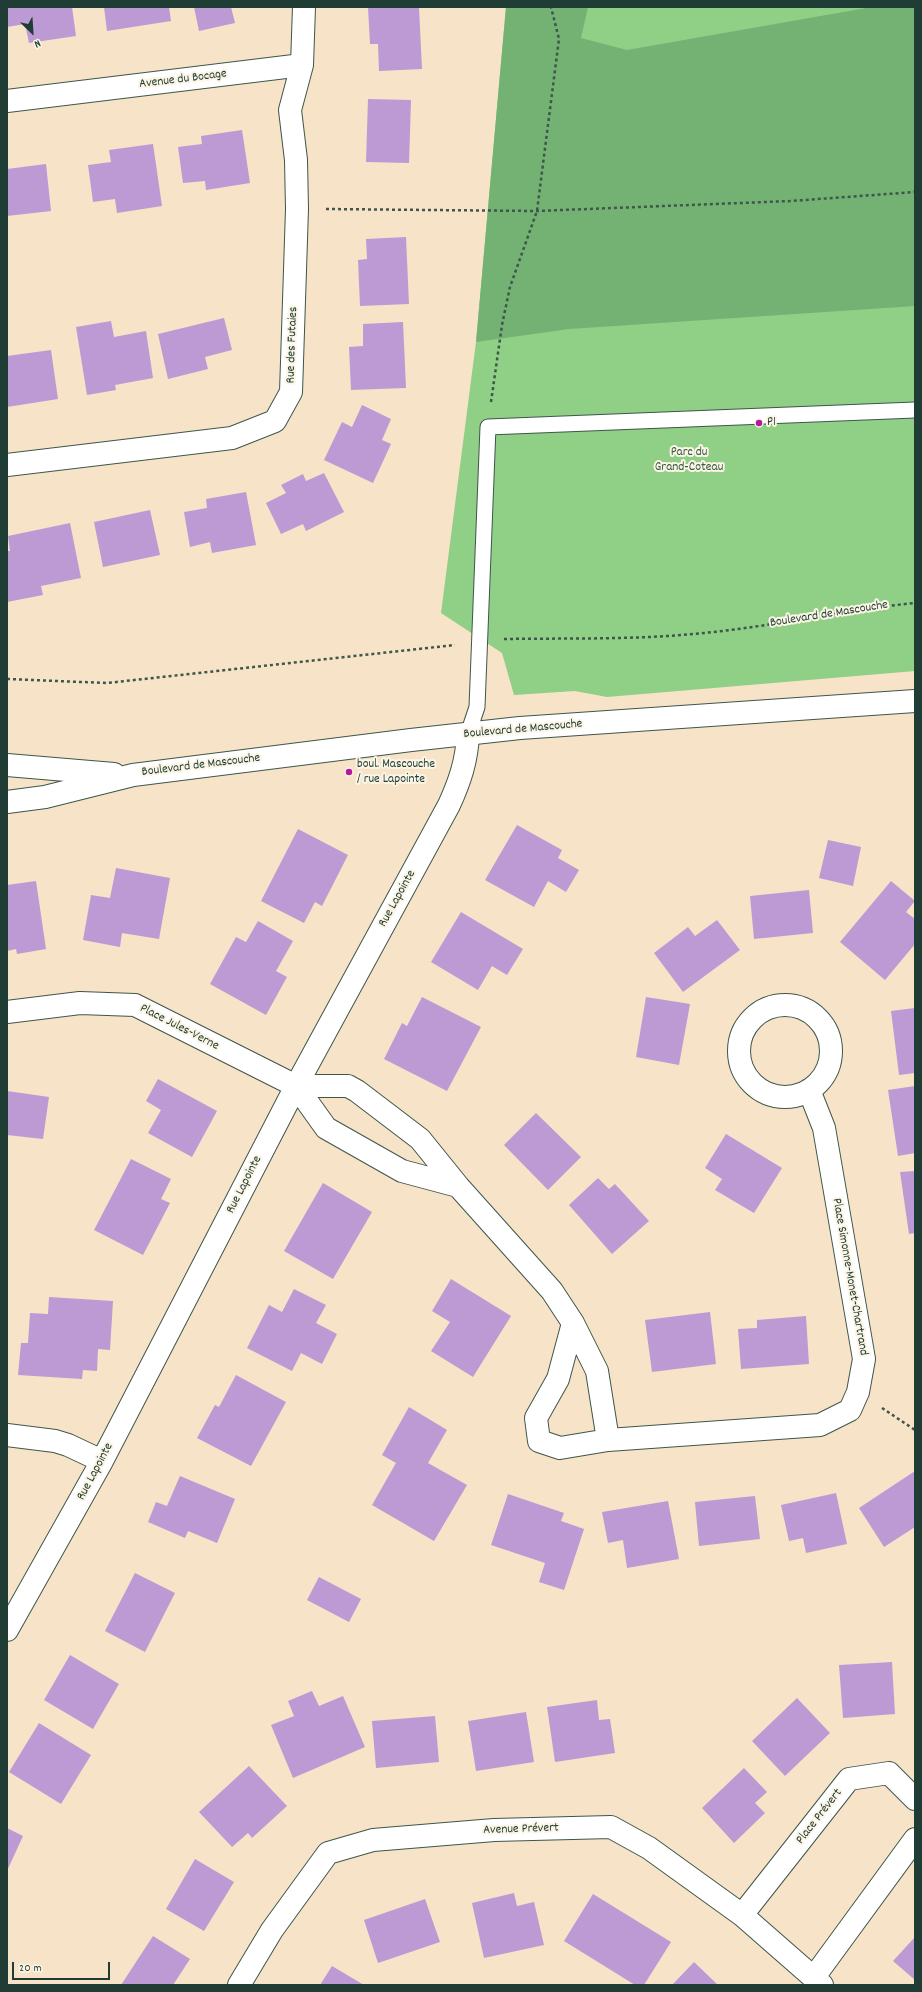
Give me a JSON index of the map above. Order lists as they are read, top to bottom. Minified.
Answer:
{"streets":{"street":["Avenue du Bocage","Rue des Futaies","Boulevard de Mascouche","Rue Lapointe","Place Jules-Verne","Place Simonne-Monet-Chartrand","Place Prévert","Avenue Prévert"]},"crossings":[["Avenue du Bocage","Rue des Futaies"],["Boulevard de Mascouche","Rue Lapointe"],["Rue Lapointe","Place Jules-Verne"],["Place Prévert","Avenue Prévert"]],"parks":["Parc du Grand-Coteau"],"places":["P1","boul. Mascouche / rue Lapointe"],"scale_bar":"20 m","north":"bottom right"}
